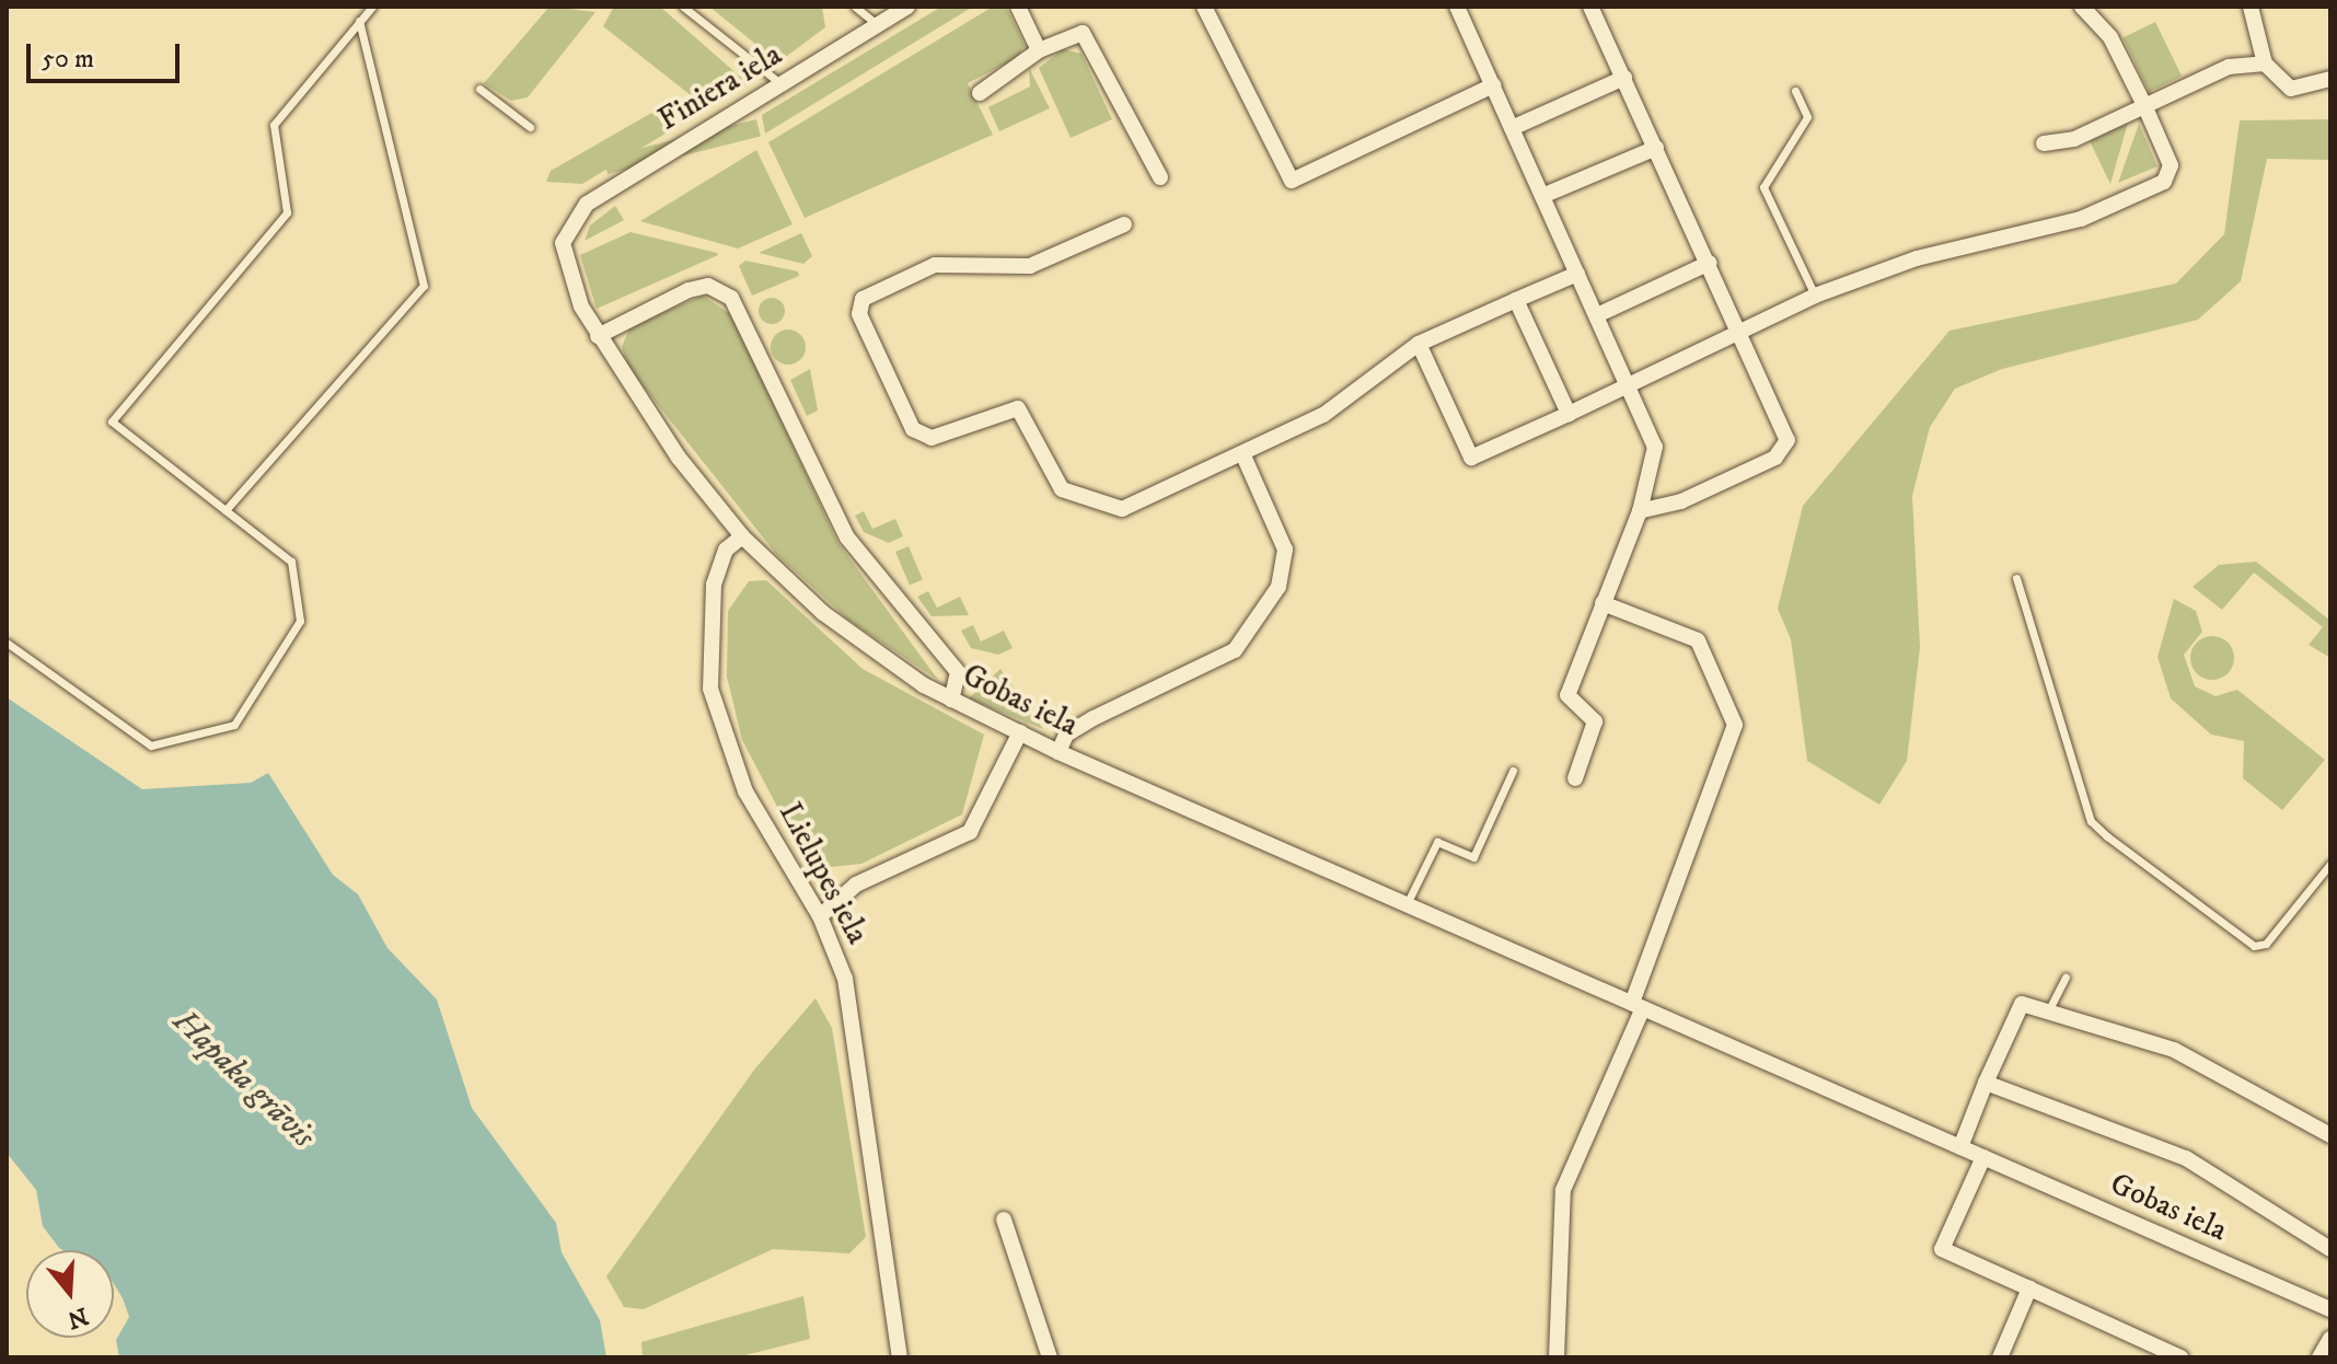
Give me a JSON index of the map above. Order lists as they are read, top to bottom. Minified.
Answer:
{"streets":{"street":["Finiera iela","Gobas iela","Lielupes iela"]},"crossings":[["Finiera iela","Gobas iela"],["Gobas iela","Lielupes iela"]],"water":["Hapaka grāvis"],"scale_bar":"50 m","north":"bottom"}
